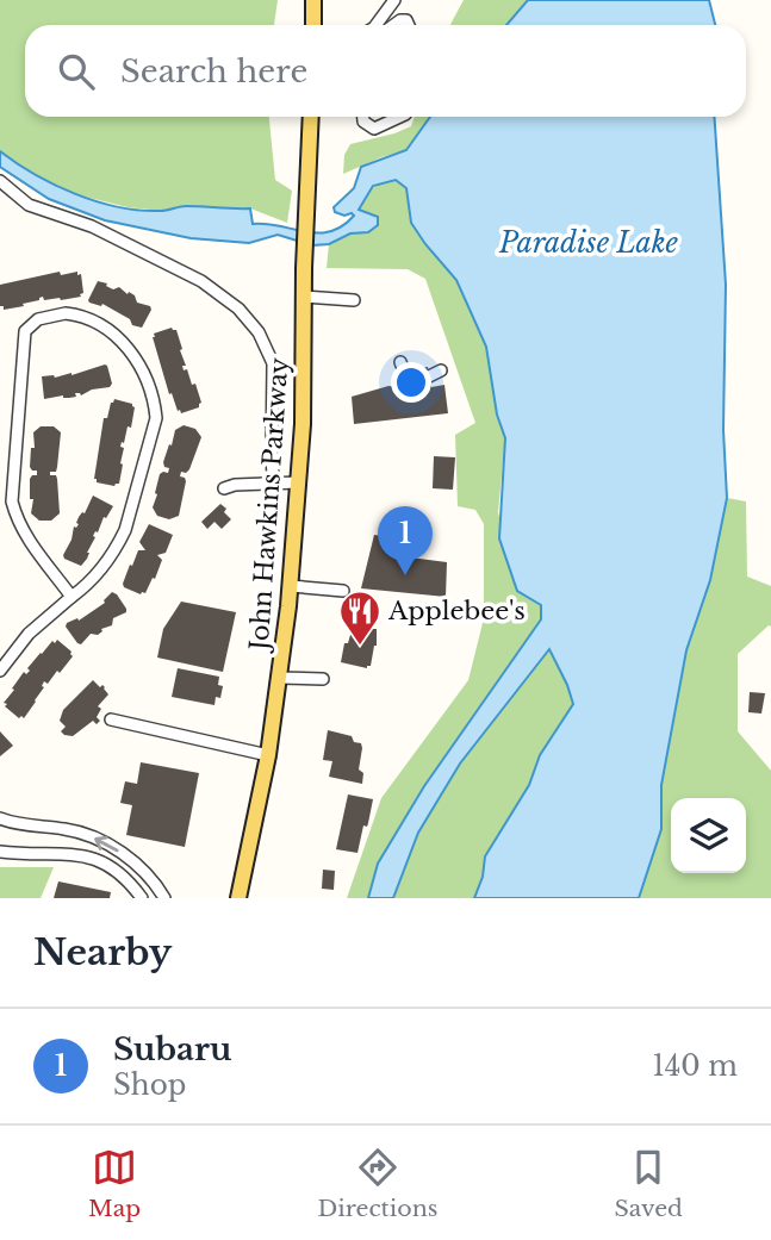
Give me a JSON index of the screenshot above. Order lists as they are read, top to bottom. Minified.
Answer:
{"streets":{"main road":["John Hawkins Parkway"]},"water":["Paradise Lake"],"places":{"restaurant":["Applebee's"]},"page":{"search":"Search here","pins":"1","heading":"Nearby","list":[{"mark":"1","name":"Subaru","note":"Shop","value":"140 m"}],"nav":["Map","Directions","Saved"]}}
